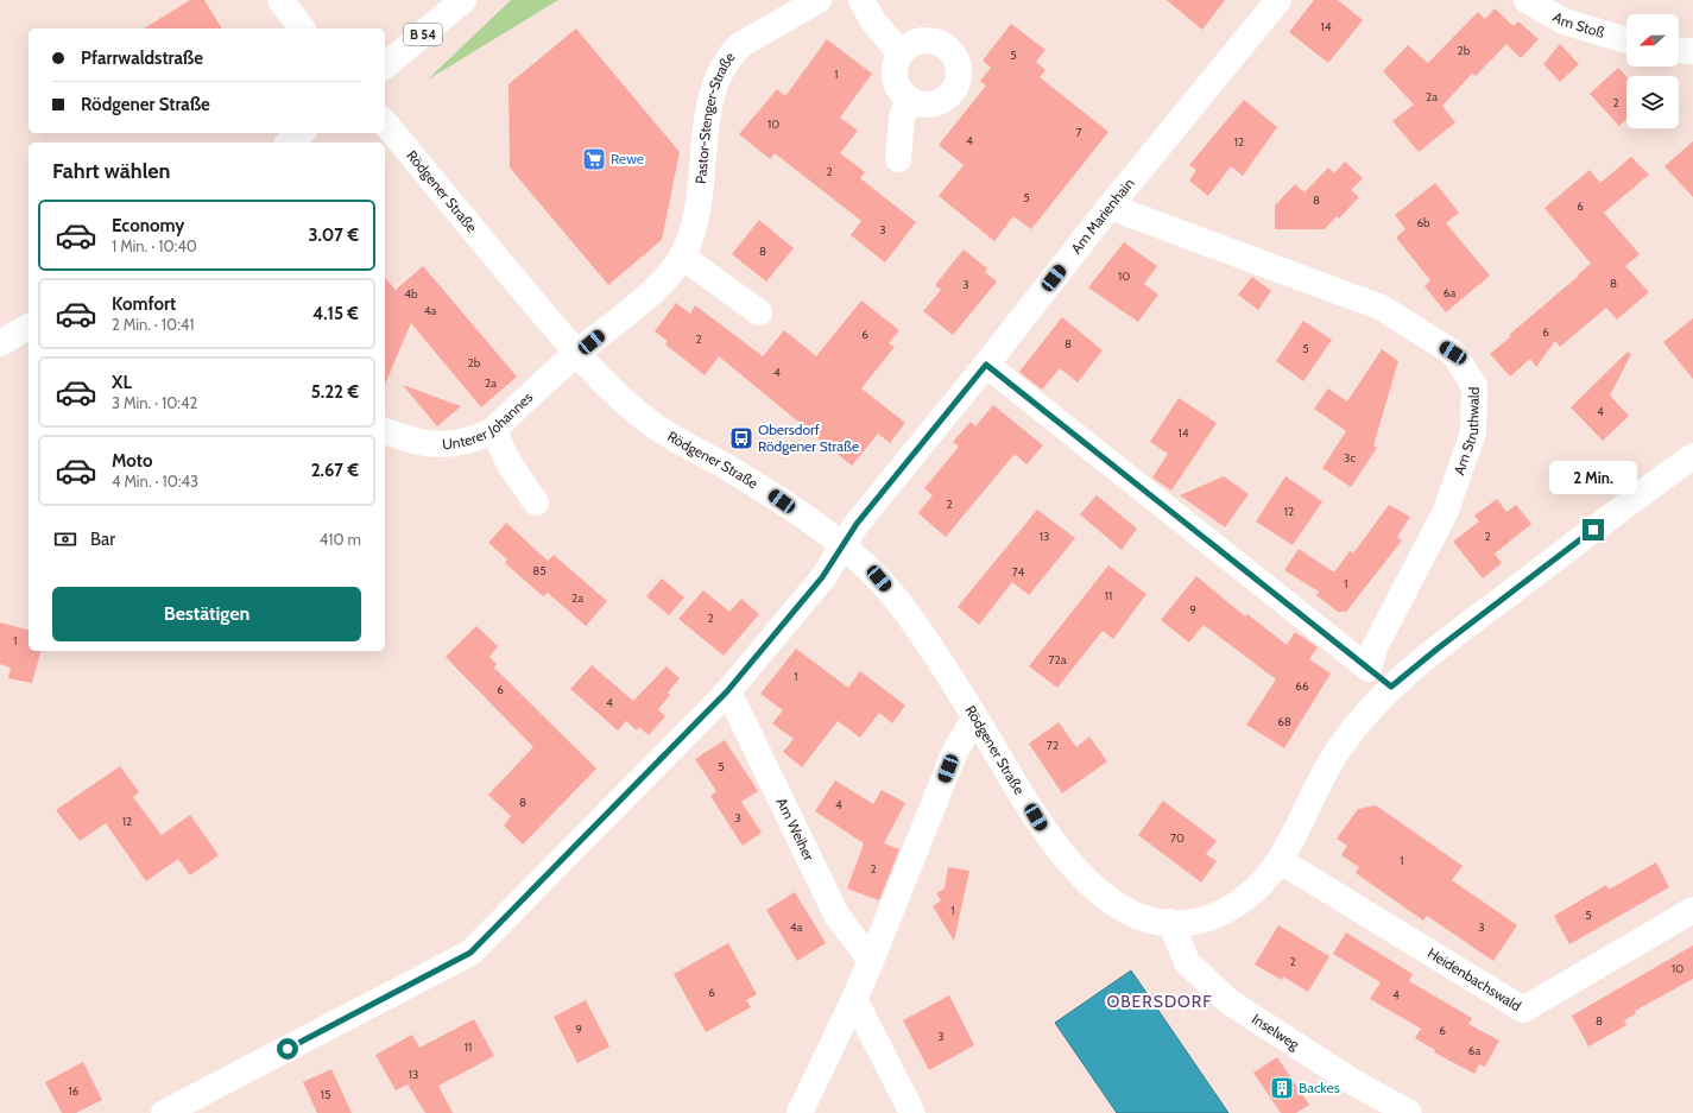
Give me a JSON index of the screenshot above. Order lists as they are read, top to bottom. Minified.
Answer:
{"streets":{"street":["Am Stoß","B 54","Pastor-Stenger-Straße","Rödgener Straße","Am Marienhain","Unterer Johannes","Am Struthwald","Am Weiher","Heidenbachswald","Inselweg"]},"crossings":[["Pastor-Stenger-Straße","Rödgener Straße"],["Pastor-Stenger-Straße","Unterer Johannes"],["Rödgener Straße","Am Marienhain"],["Rödgener Straße","Unterer Johannes"],["Rödgener Straße","Heidenbachswald"],["Rödgener Straße","Inselweg"],["Am Marienhain","Am Struthwald"],["Am Marienhain","Am Weiher"]],"districts":["OBERSDORF"],"places":{"supermarket":["Rewe"],"bus stop":["Obersdorf Rödgener Straße"],"building":["Backes"]},"house_numbers":["14","2b","5","1","2a","2","10","7","4","12","2","5","8","6","6b","3","8","10","8","3","6a","4b","4a","6","6","2","8","5","2b","4","2a","4","14","3c","2","12","13","2","85","74","1","11","2a","9","2","1","72a","1","66","6","4","68","72","5","8","4","3","12","70","1","2","1","5","4a","3","2","10","6","4","8","9","6","3","11","6a","13","16","15"],"north":"left","page":{"banner":["Pfarrwaldstraße","Rödgener Straße"],"heading":"Fahrt wählen","list":[{"name":"Economy","note":"1 Min. · 10:40","value":"3.07 €"},{"name":"Komfort","note":"2 Min. · 10:41","value":"4.15 €"},{"name":"XL","note":"3 Min. · 10:42","value":"5.22 €"},{"name":"Moto","note":"4 Min. · 10:43","value":"2.67 €"}],"bubble":"2 Min.","pay":["Bar","410 m"],"buttons":"Bestätigen"}}
